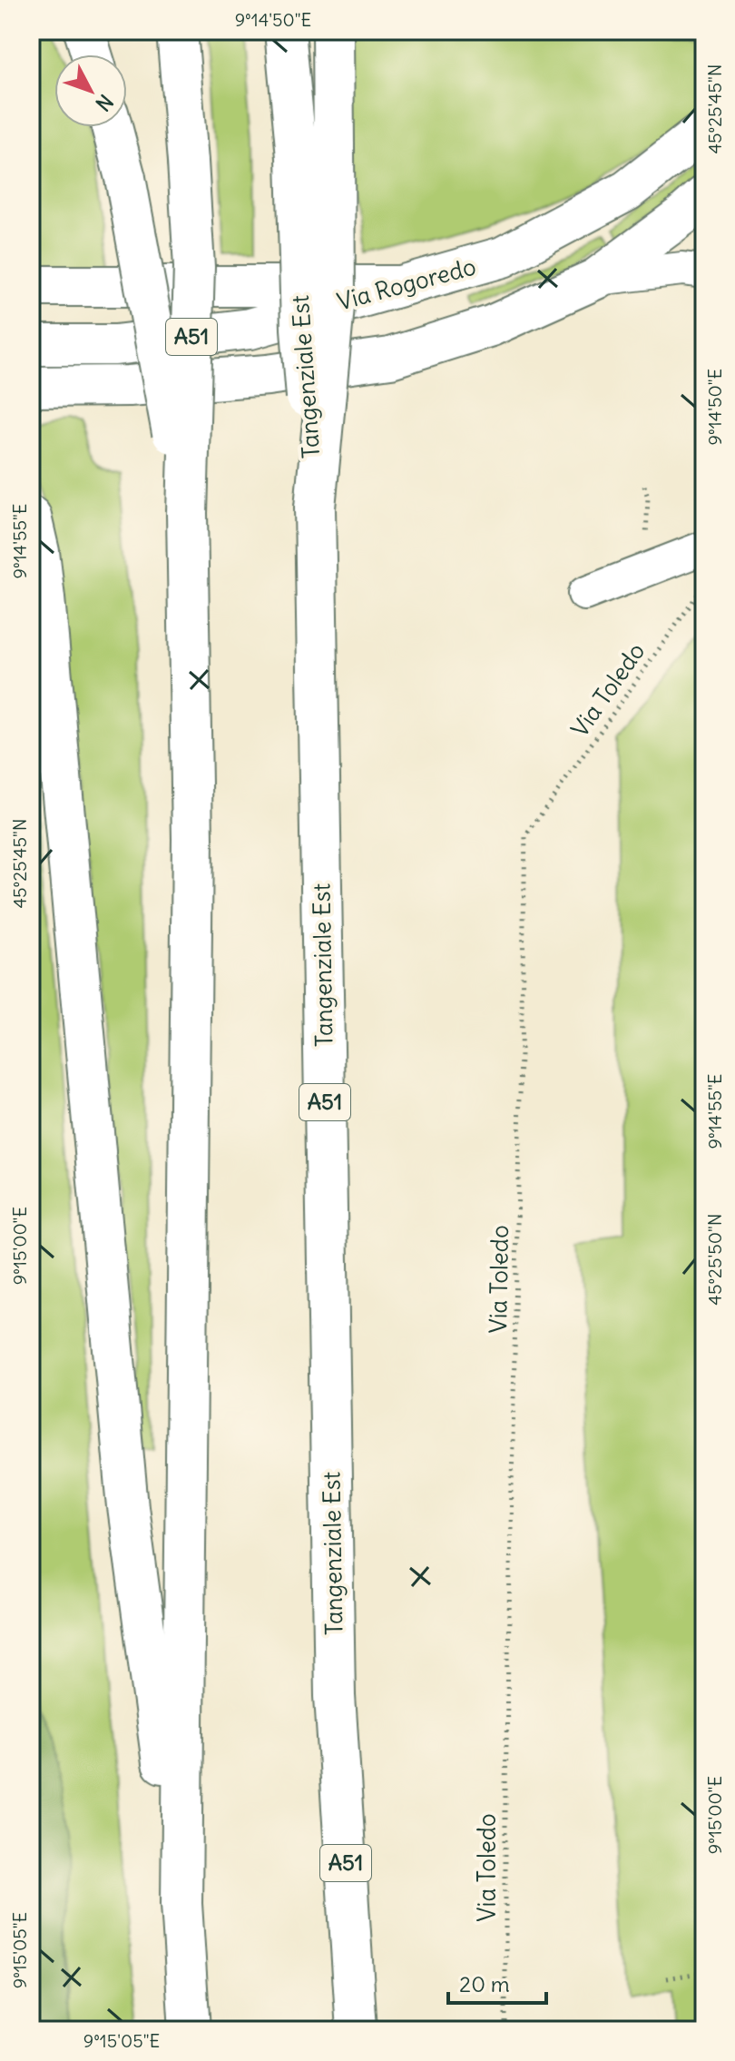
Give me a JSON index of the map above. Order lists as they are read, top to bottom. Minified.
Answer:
{"streets":{"main road":["Via Rogoredo","A51","Tangenziale Est"],"path":["Via Toledo"]},"scale_bar":"20 m","north":"bottom right","coordinates":["9°14'50\"E","45°25'45\"N","9°14'55\"E","9°15'00\"E","45°25'50\"N","9°15'05\"E"]}
